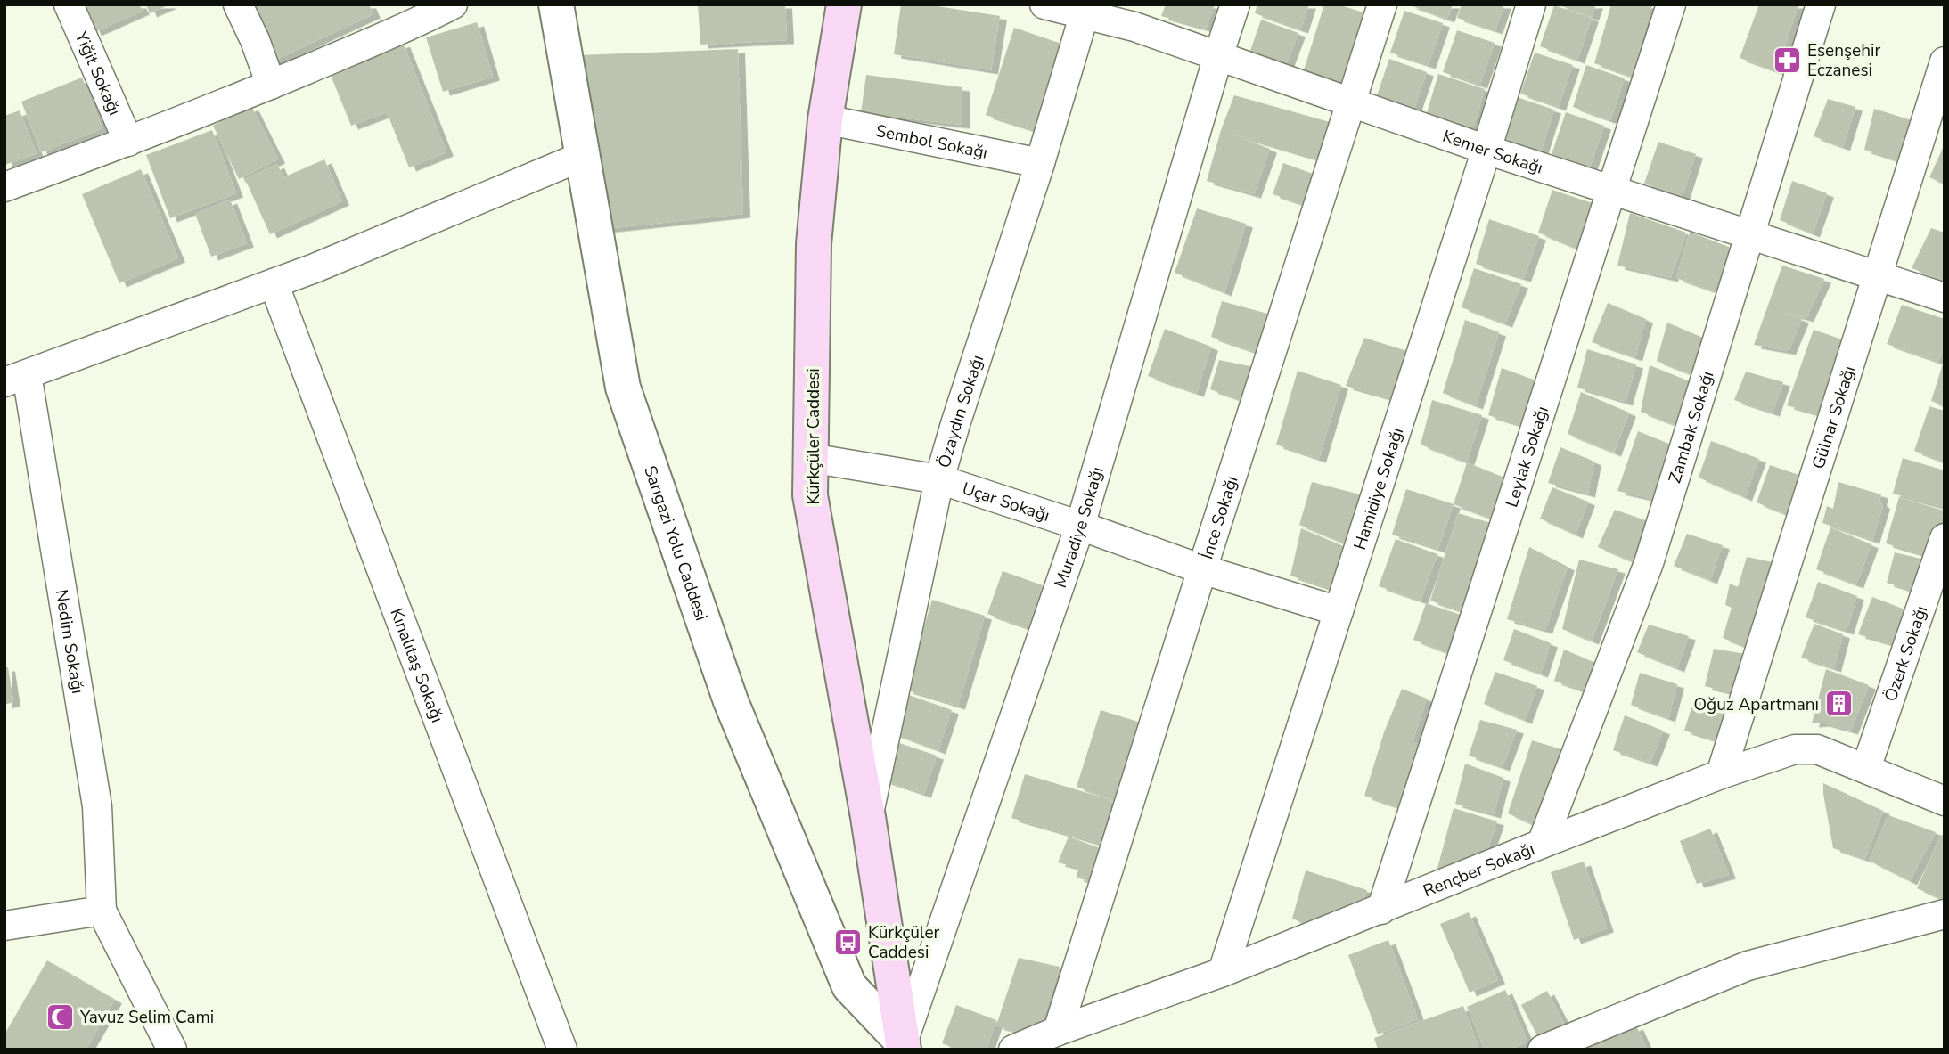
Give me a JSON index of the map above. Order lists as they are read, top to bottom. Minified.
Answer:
{"streets":{"main road":["Kürkçüler Caddesi"],"street":["Yiğit Sokağı","Sembol Sokağı","Kemer Sokağı","Özaydın Sokağı","Gülnar Sokağı","Zambak Sokağı","Leylak Sokağı","Hamidiye Sokağı","Uçar Sokağı","İnce Sokağı","Muradiye Sokağı","Sarıgazi Yolu Caddesi","Nedim Sokağı","Özerk Sokağı","Kınalıtaş Sokağı","Rençber Sokağı"]},"crossings":[["Sembol Sokağı","Özaydın Sokağı"],["Sembol Sokağı","Kürkçüler Caddesi"],["Kemer Sokağı","Özaydın Sokağı"],["Kemer Sokağı","Gülnar Sokağı"],["Kemer Sokağı","Zambak Sokağı"],["Kemer Sokağı","Leylak Sokağı"],["Kemer Sokağı","Hamidiye Sokağı"],["Kemer Sokağı","İnce Sokağı"],["Kemer Sokağı","Muradiye Sokağı"],["Özaydın Sokağı","Kürkçüler Caddesi"],["Özaydın Sokağı","Uçar Sokağı"],["Gülnar Sokağı","Rençber Sokağı"],["Zambak Sokağı","Rençber Sokağı"],["Kürkçüler Caddesi","Uçar Sokağı"],["Kürkçüler Caddesi","Muradiye Sokağı"],["Kürkçüler Caddesi","Sarıgazi Yolu Caddesi"],["Leylak Sokağı","Rençber Sokağı"],["Hamidiye Sokağı","Uçar Sokağı"],["Hamidiye Sokağı","Rençber Sokağı"],["Uçar Sokağı","İnce Sokağı"],["Uçar Sokağı","Muradiye Sokağı"],["İnce Sokağı","Rençber Sokağı"],["Muradiye Sokağı","Sarıgazi Yolu Caddesi"],["Özerk Sokağı","Rençber Sokağı"]],"places":{"pharmacy":["Esenşehir Eczanesi"],"building":["Oğuz Apartmanı"],"bus stop":["Kürkçüler Caddesi"],"mosque":["Yavuz Selim Cami"]}}
